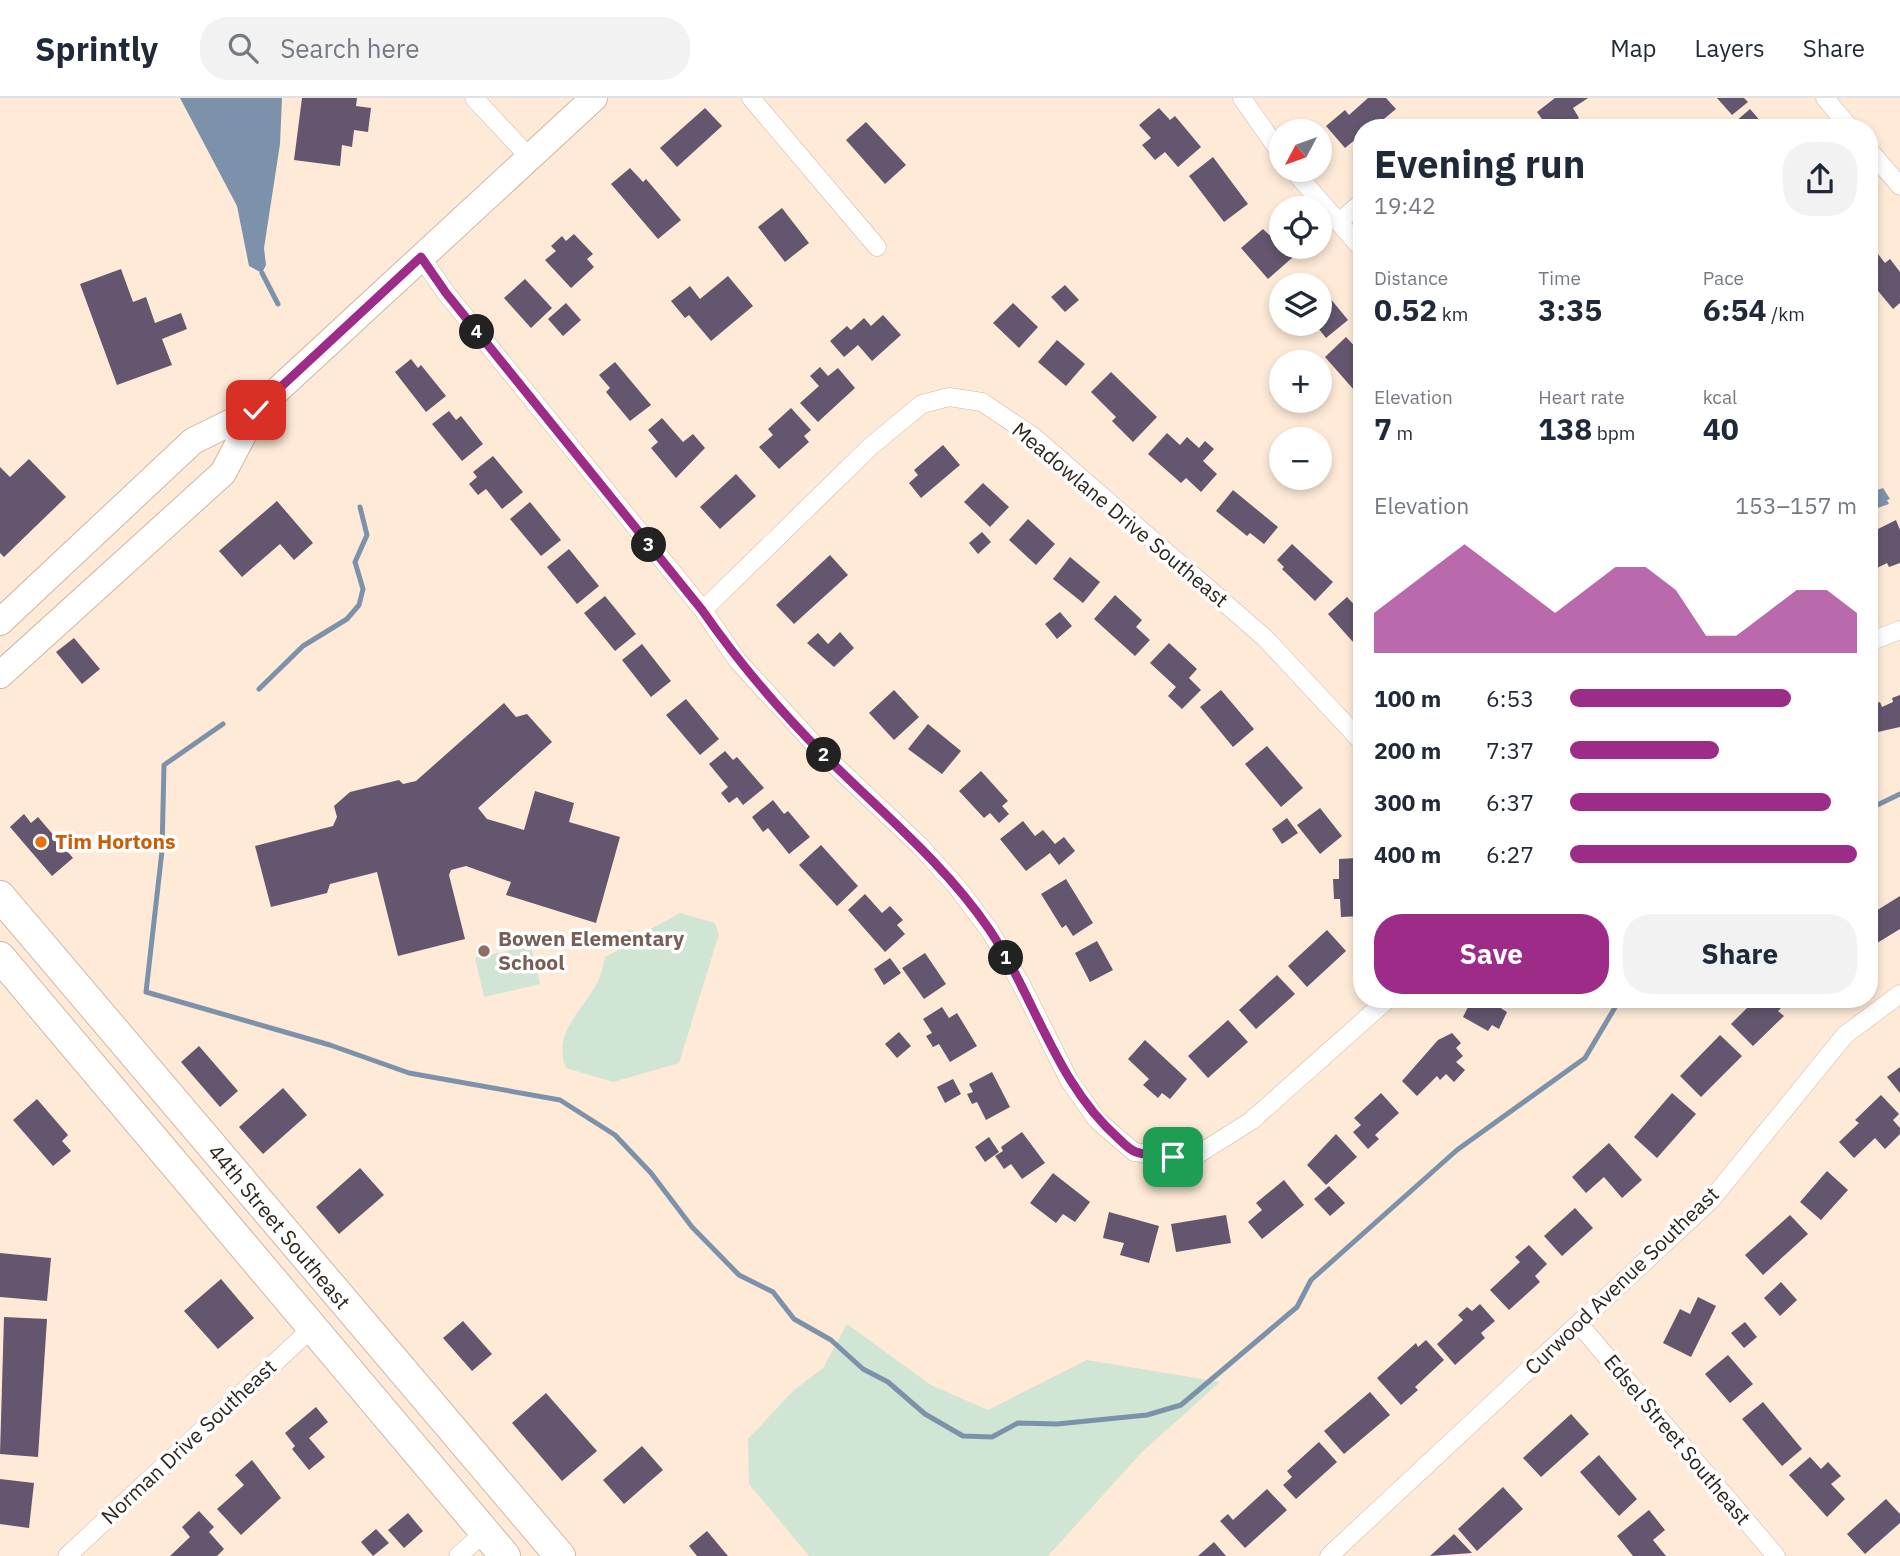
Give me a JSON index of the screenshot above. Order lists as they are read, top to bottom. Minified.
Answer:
{"streets":{"main road":["44th Street Southeast"],"street":["Meadowlane Drive Southeast","Curwood Avenue Southeast","Edsel Street Southeast","Norman Drive Southeast"]},"crossings":[["44th Street Southeast","Norman Drive Southeast"],["Curwood Avenue Southeast","Edsel Street Southeast"]],"places":["Tim Hortons","Bowen Elementary School"],"north":"bottom left","page":{"header":"Sprintly","search":"Search here","nav":["Map","Layers","Share"],"map_buttons":["+","−"],"heading":["Evening run","19:42"],"stats":[["Distance","0.52 km"],["Time","3:35"],["Pace","6:54 /km"],["Elevation","7 m"],["Heart rate","138 bpm"],["kcal","40"]],"pins":["4","3","2","1"],"chart":["Elevation","153–157 m"],"list":[{"name":"100 m","note":"6:53"},{"name":"200 m","note":"7:37"},{"name":"300 m","note":"6:37"},{"name":"400 m","note":"6:27"}],"buttons":["Save","Share"]}}
